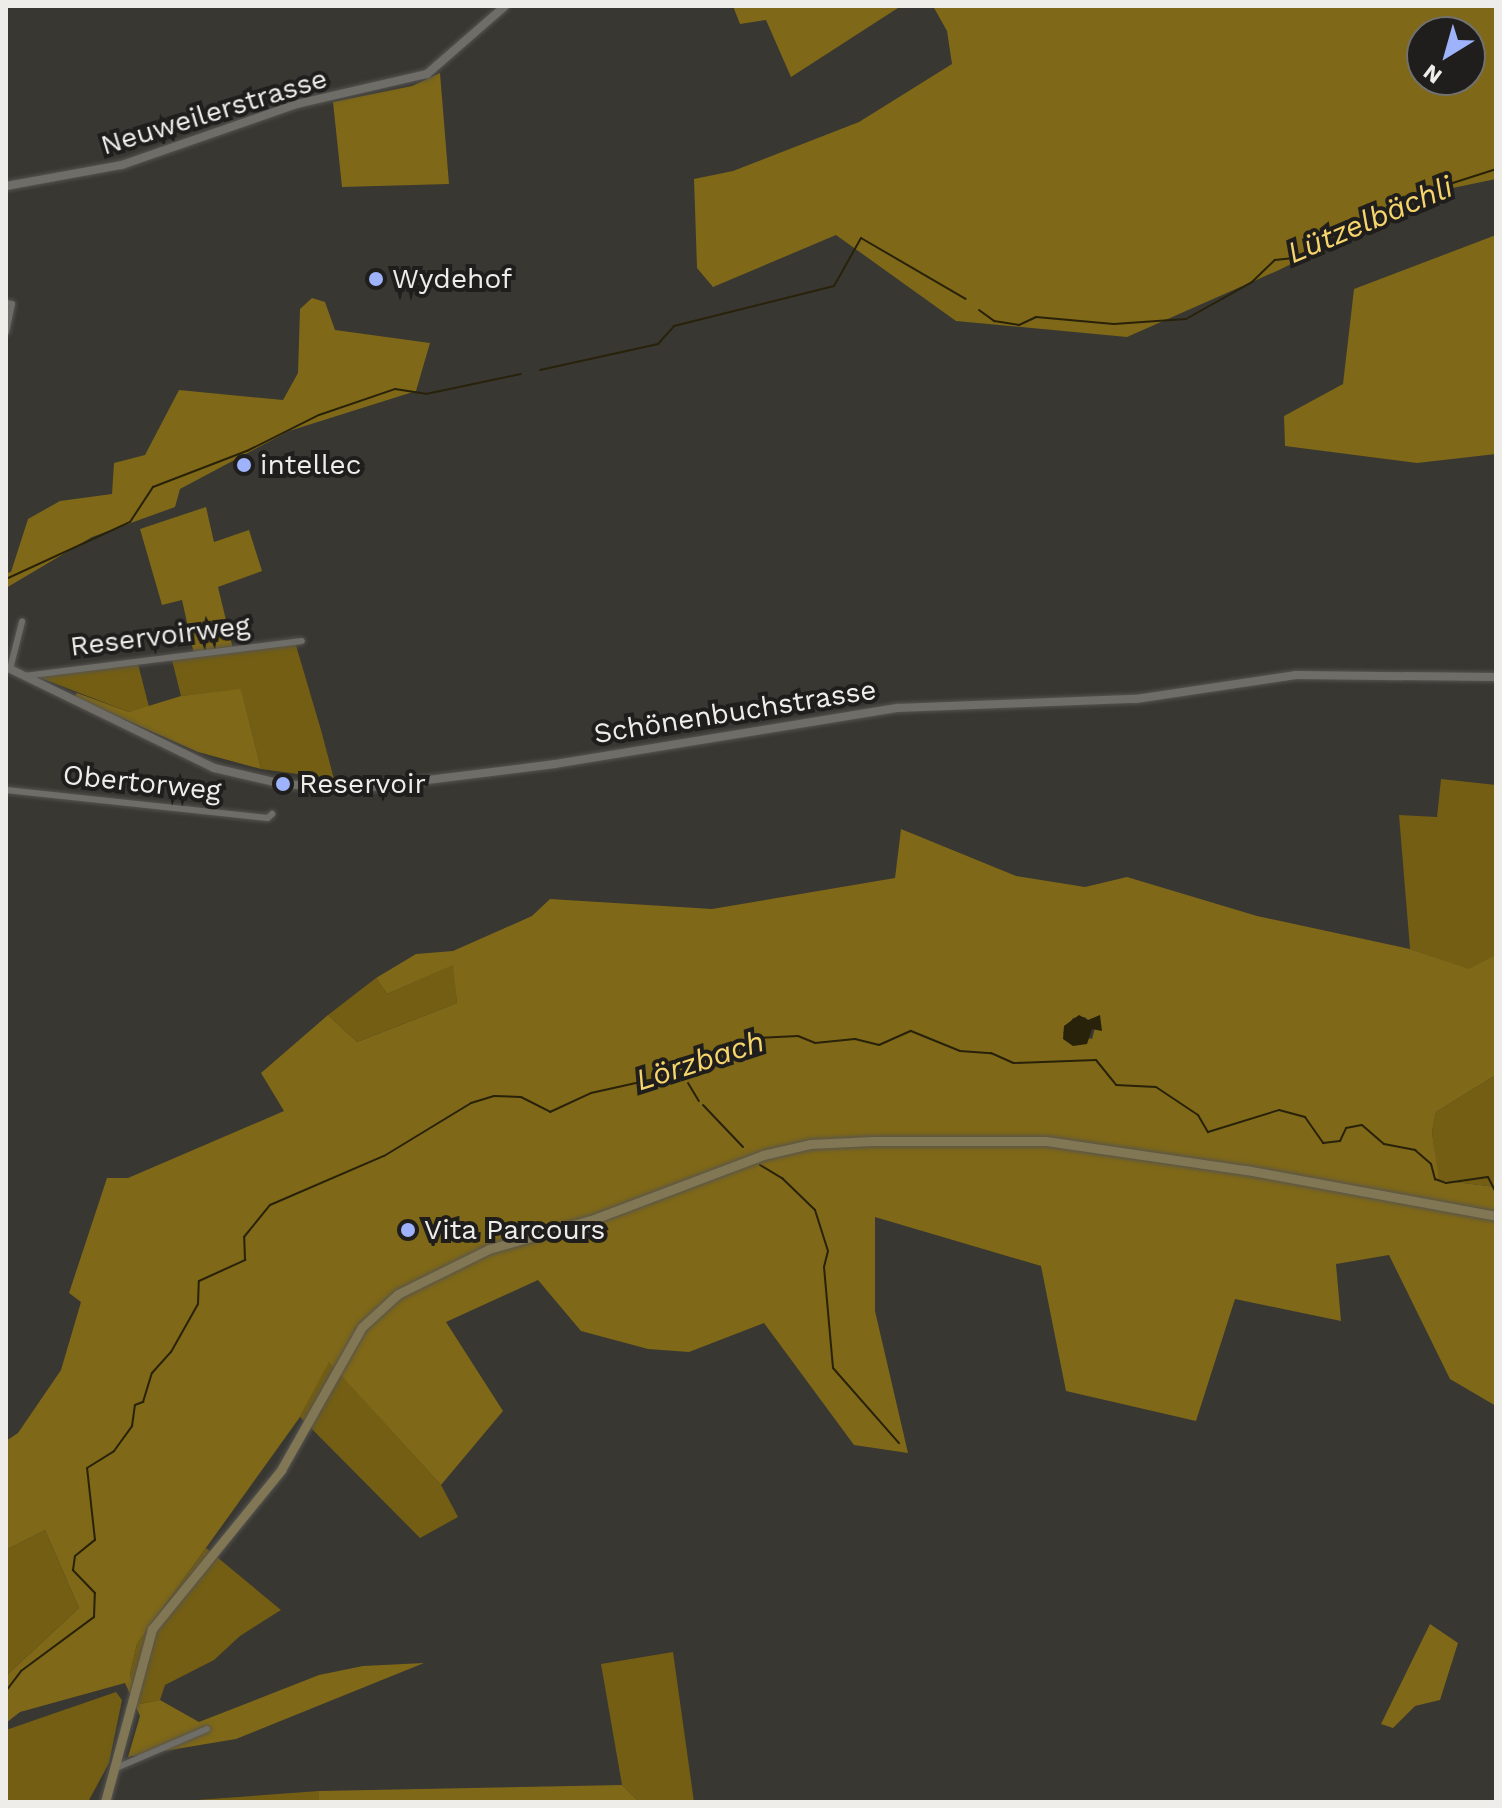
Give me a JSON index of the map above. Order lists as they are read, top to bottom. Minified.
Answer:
{"streets":{"street":["Neuweilerstrasse","Reservoirweg","Schönenbuchstrasse","Obertorweg"]},"crossings":[["Reservoirweg","Schönenbuchstrasse"]],"water":["Lützelbächli","Lörzbach"],"places":["Wydehof","intellec","Reservoir","Vita Parcours"],"north":"bottom left"}
